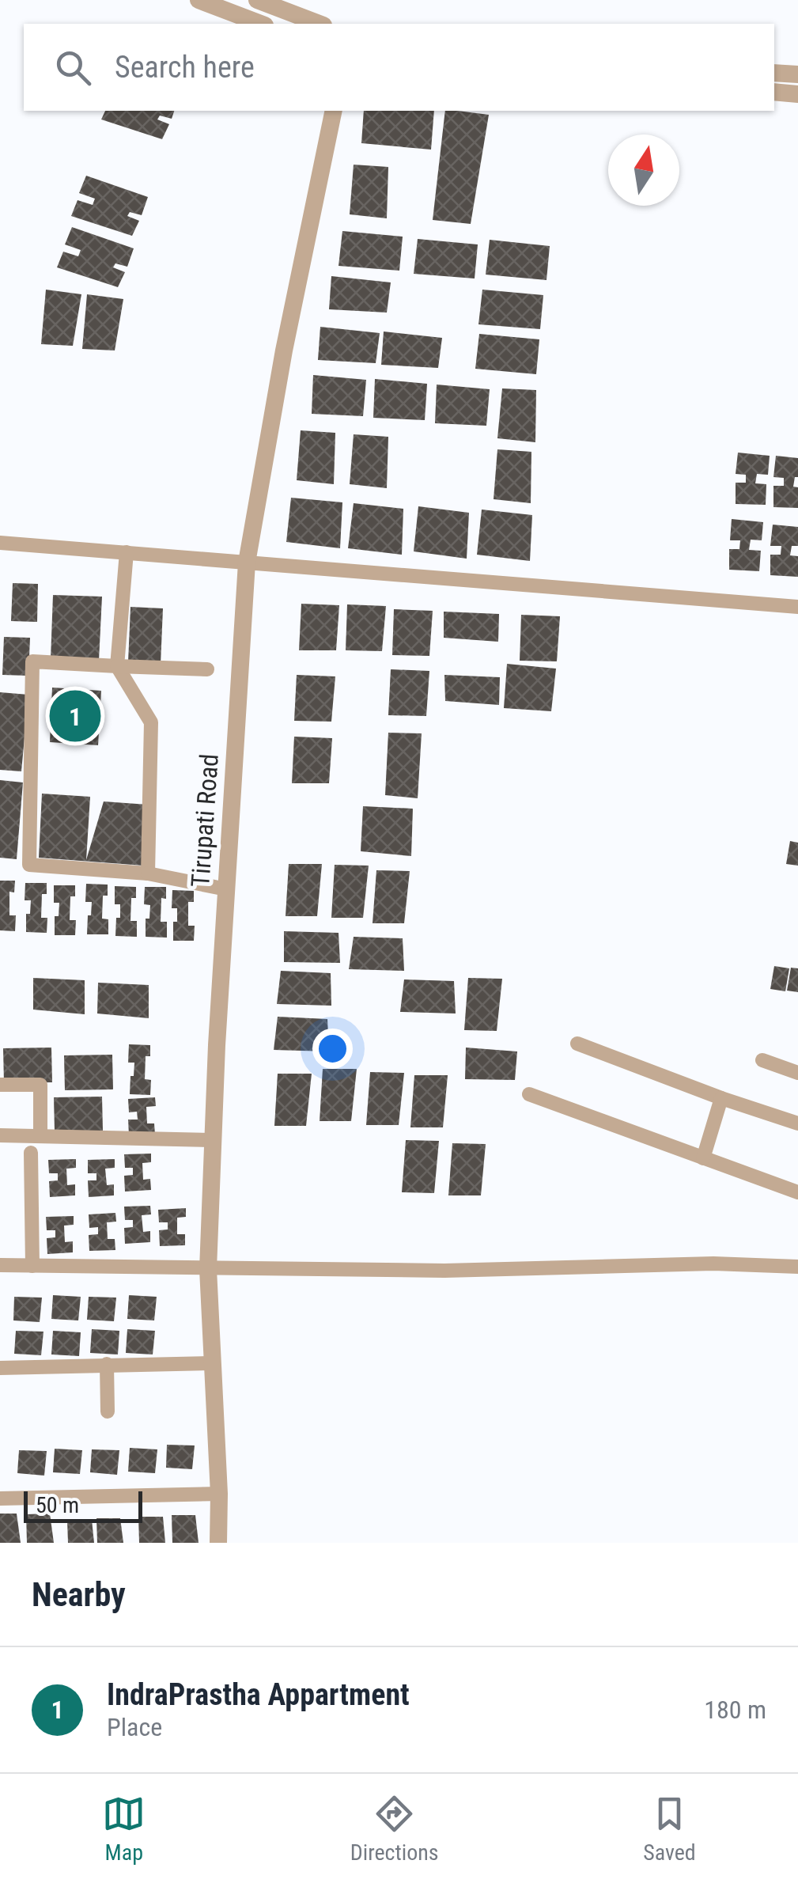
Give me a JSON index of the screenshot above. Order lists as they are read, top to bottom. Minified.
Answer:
{"streets":{"street":["Tirupati Road"]},"scale_bar":"50 m","north":"top","page":{"search":"Search here","pins":"1","scale":"50 m","heading":"Nearby","list":[{"mark":"1","name":"IndraPrastha Appartment","note":"Place","value":"180 m"}],"nav":["Map","Directions","Saved"]}}
